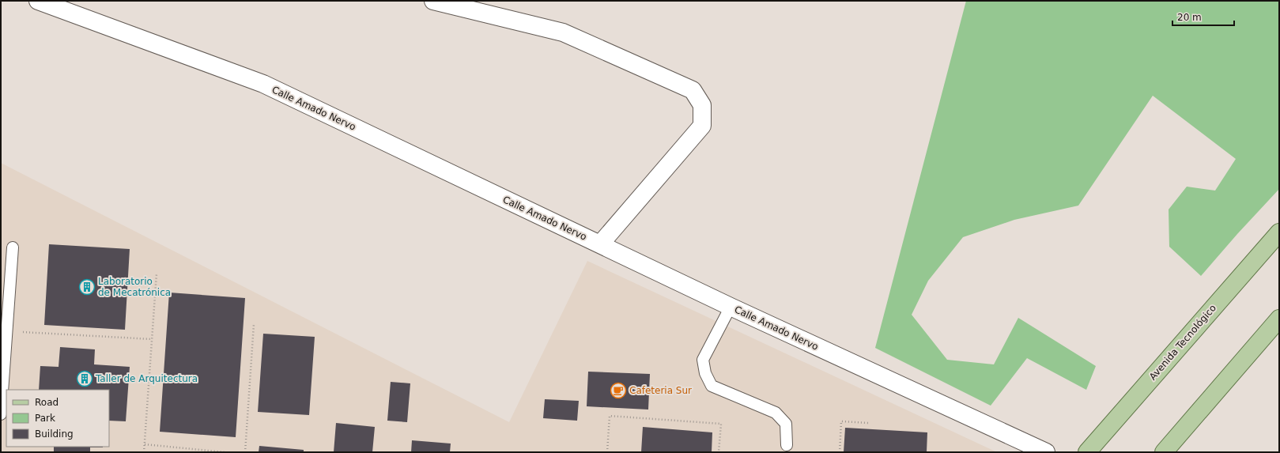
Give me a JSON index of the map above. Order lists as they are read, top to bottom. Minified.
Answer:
{"streets":{"main road":["Avenida Tecnológico"],"street":["Calle Amado Nervo"]},"places":{"building":["Laboratorio de Mecatrónica","Taller de Arquitectura"],"cafe":["Cafeteria Sur"]},"legend":["Road","Park","Building"],"scale_bar":"20 m"}
